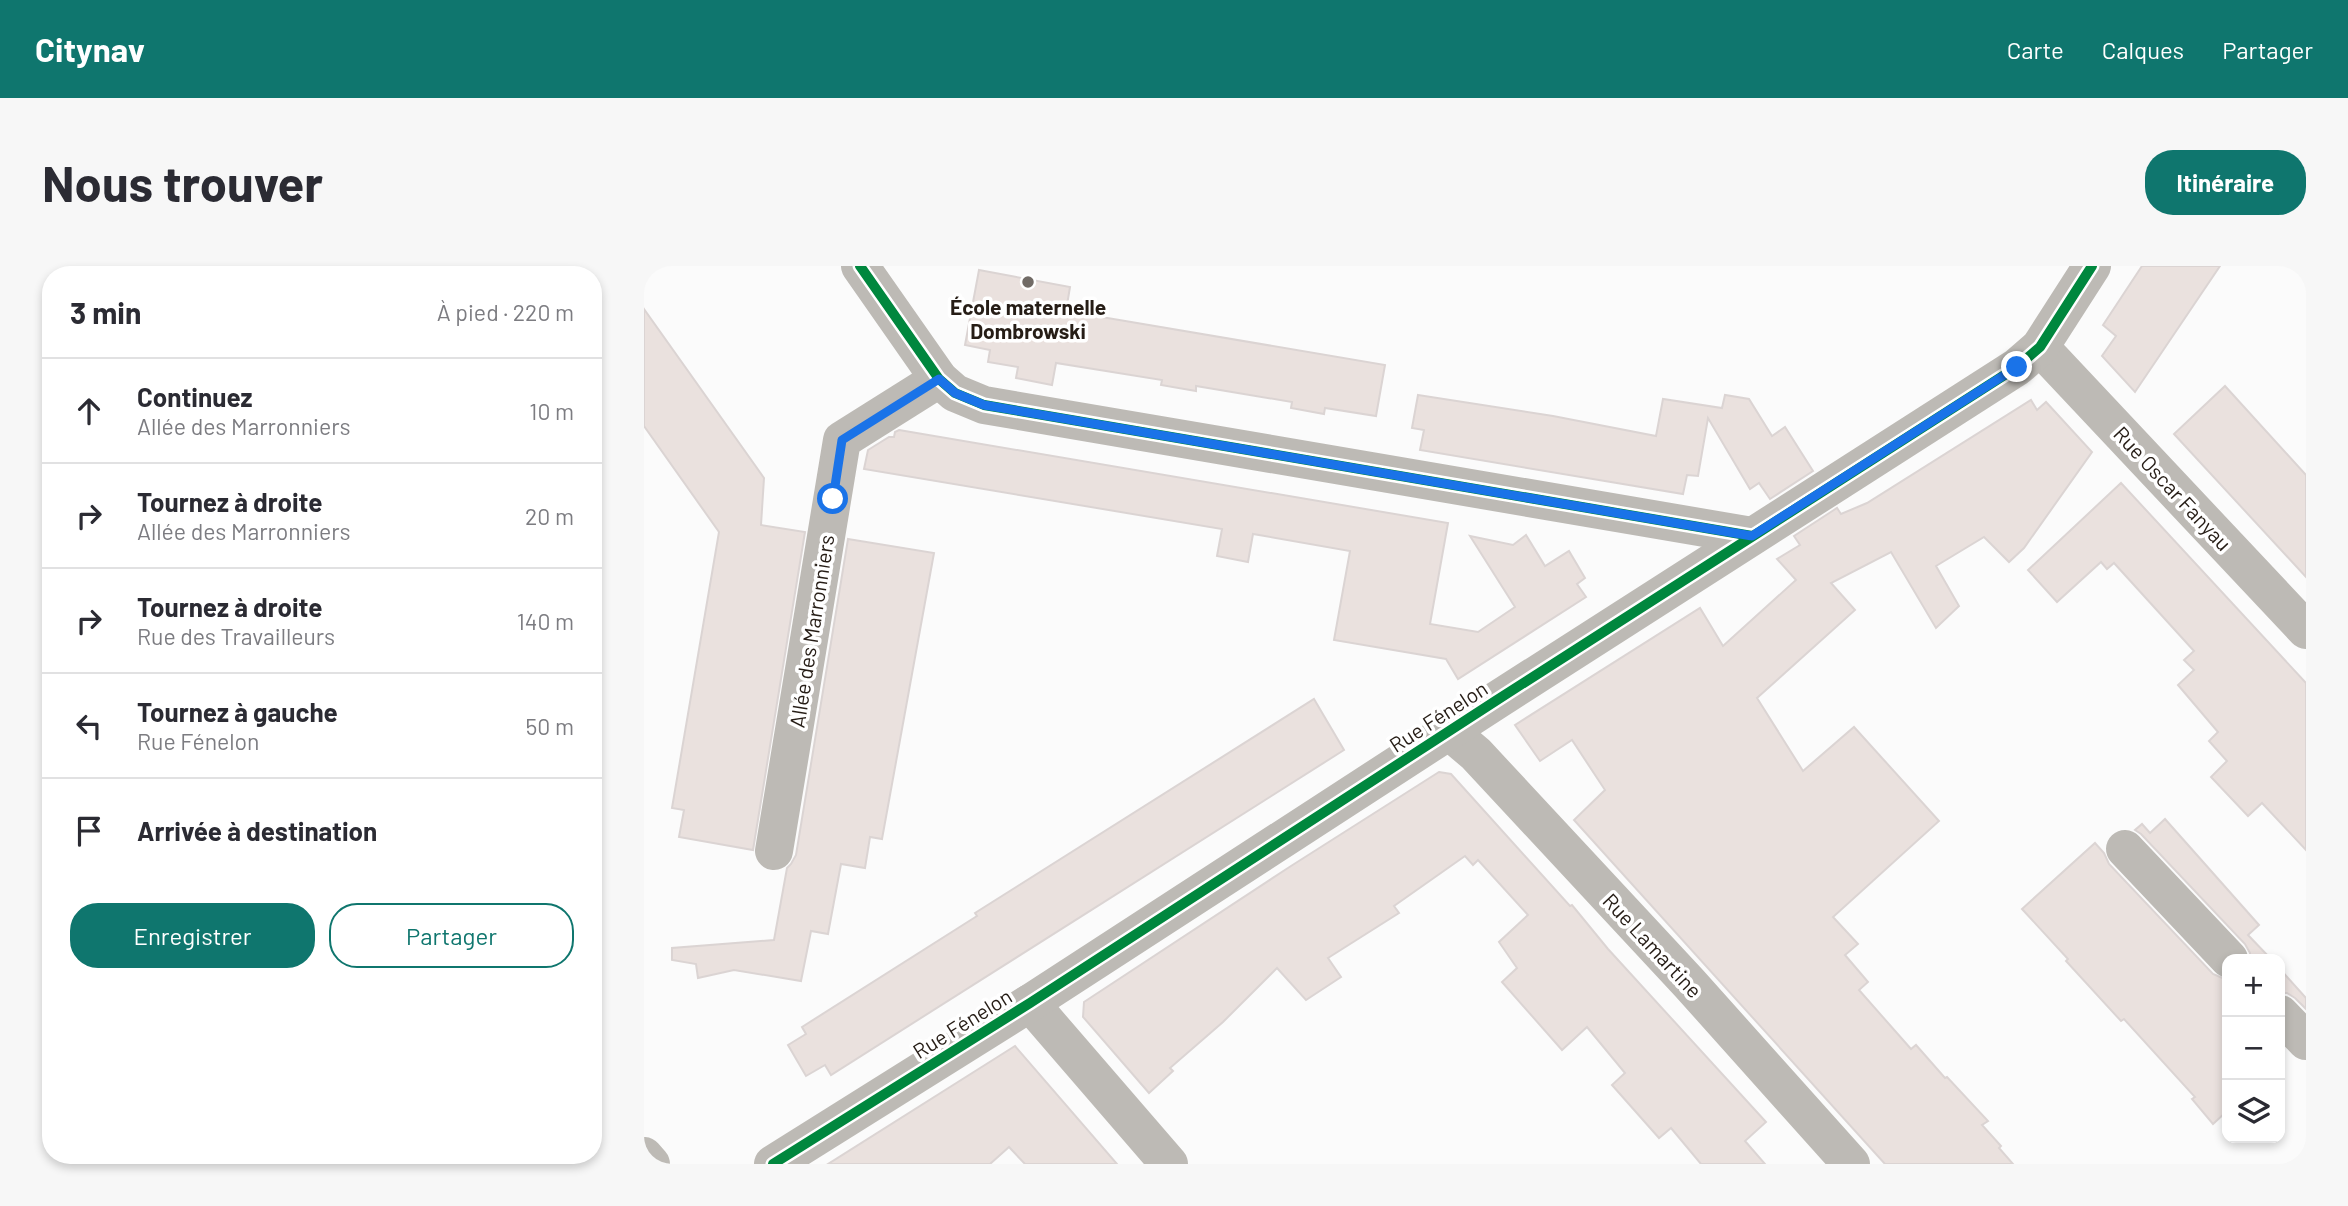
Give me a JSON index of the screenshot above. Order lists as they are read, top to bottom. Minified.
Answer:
{"streets":{"street":["Rue Oscar Fanyau","Allée des Marronniers","Rue Fénelon","Rue Lamartine"]},"crossings":[["Rue Oscar Fanyau","Rue Fénelon"],["Rue Fénelon","Rue Lamartine"]],"places":["École maternelle Dombrowski"],"page":{"header":"Citynav","nav":["Carte","Calques","Partager"],"buttons":["Itinéraire",["Enregistrer","Partager"]],"title":"Nous trouver","heading":["3 min","À pied · 220 m"],"list":[["Continuez","Allée des Marronniers","10 m"],["Tournez à droite","Allée des Marronniers","20 m"],["Tournez à droite","Rue des Travailleurs","140 m"],["Tournez à gauche","Rue Fénelon","50 m"],"Arrivée à destination"],"map_buttons":["+","−"]}}
